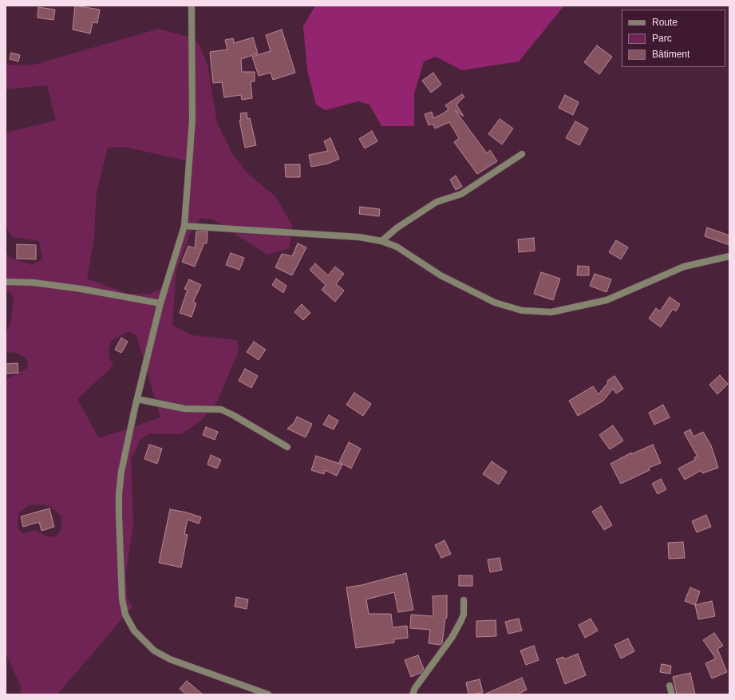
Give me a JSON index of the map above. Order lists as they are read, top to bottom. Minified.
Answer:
{"legend":["Route","Parc","Bâtiment"]}
